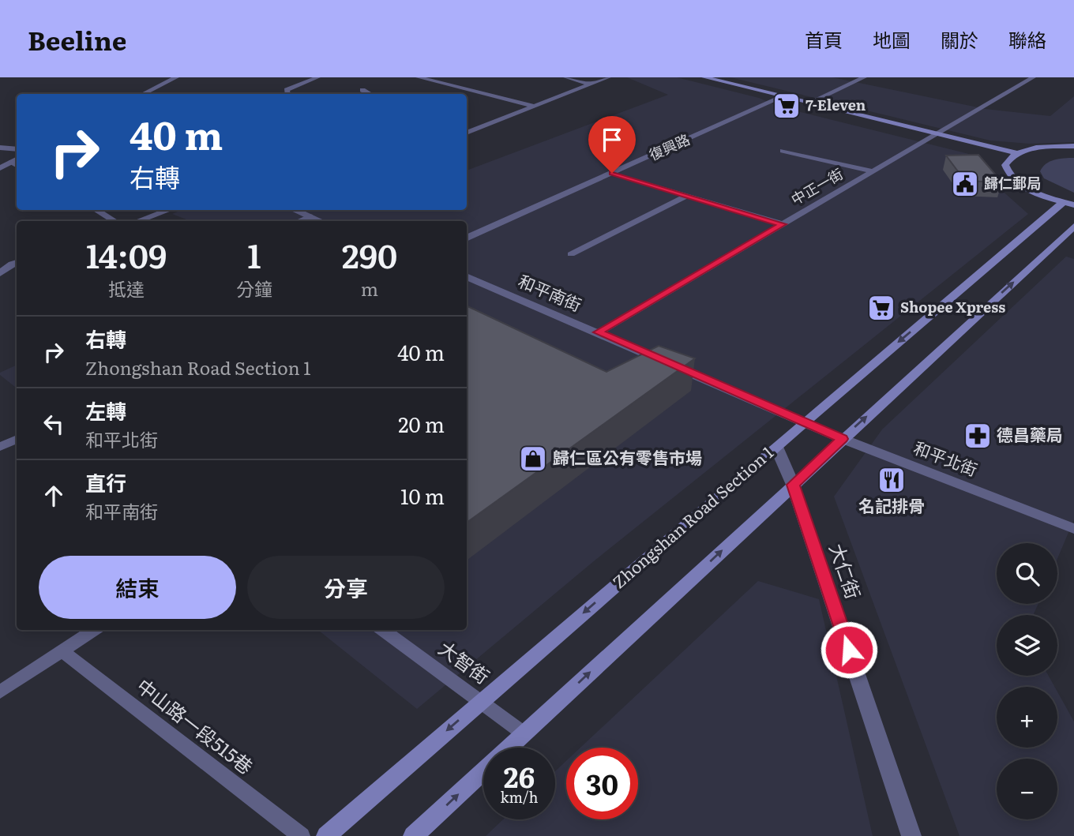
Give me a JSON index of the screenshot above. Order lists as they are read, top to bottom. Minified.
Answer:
{"streets":{"main road":["Zhongshan Road Section 1"],"street":["復興路","和平南街","和平北街","大仁街"],"lane":["中正一街","大智街","中山路一段515巷"]},"crossings":[["中正一街","和平南街"],["和平南街","和平北街"],["和平南街","Zhongshan Road Section 1"],["和平北街","Zhongshan Road Section 1"],["Zhongshan Road Section 1","大仁街"],["Zhongshan Road Section 1","大智街"]],"places":{"supermarket":["7-Eleven","Shopee Xpress"],"public building":["歸仁郵局"],"pharmacy":["德昌藥局"],"shop":["歸仁區公有零售市場"],"restaurant":["名記排骨"]},"page":{"header":"Beeline","nav":["首頁","地圖","關於","聯絡"],"turn":["40 m","右轉"],"eta":["14:09","抵達","1","分鐘","290","m"],"list":[{"name":"右轉","note":"Zhongshan Road Section 1","value":"40 m"},{"name":"左轉","note":"和平北街","value":"20 m"},{"name":"直行","note":"和平南街","value":"10 m"}],"map_buttons":["+","−"],"buttons":["結束","分享"],"speed":"26 km/h","limit":"30"}}
